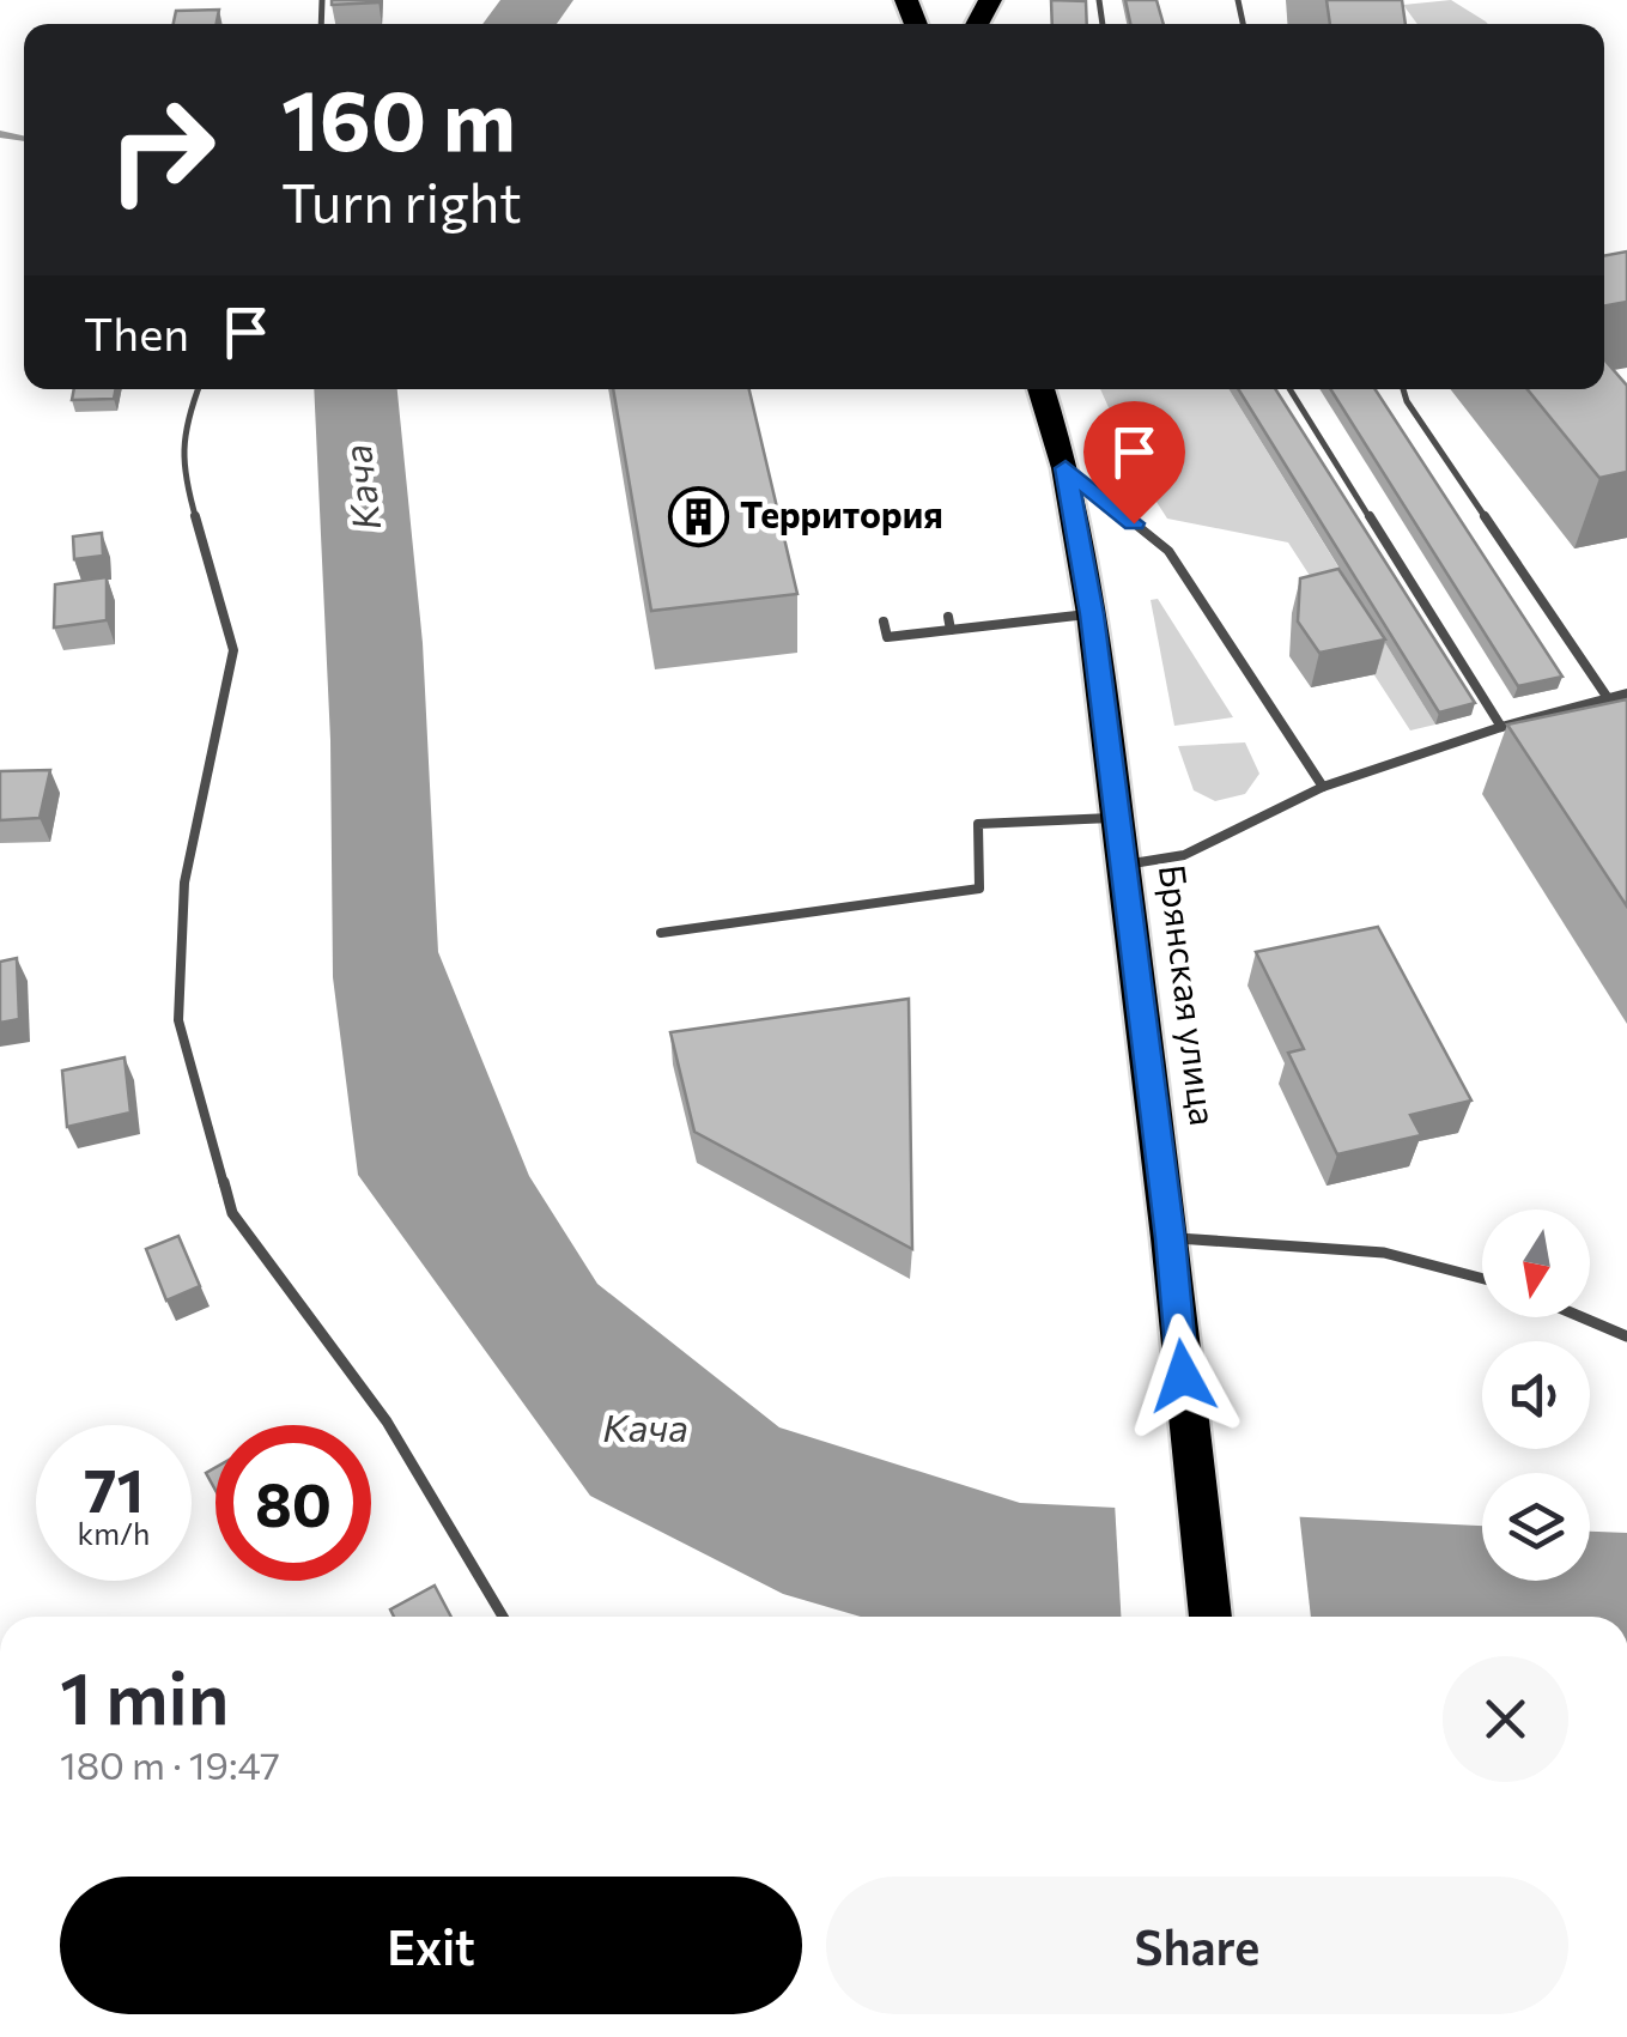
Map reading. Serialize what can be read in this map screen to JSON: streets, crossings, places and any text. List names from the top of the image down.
{
  "streets": {
    "highway": ["Брянская улица"]
  },
  "water": ["Кача"],
  "places": {
    "building": ["Территория"]
  },
  "north": "bottom",
  "page": {
    "turn": ["160 m", "Turn right"],
    "then": "Then",
    "speed": "71 km/h",
    "limit": "80",
    "heading": ["1 min", "180 m · 19:47"],
    "buttons": ["Exit", "Share"]
  }
}
